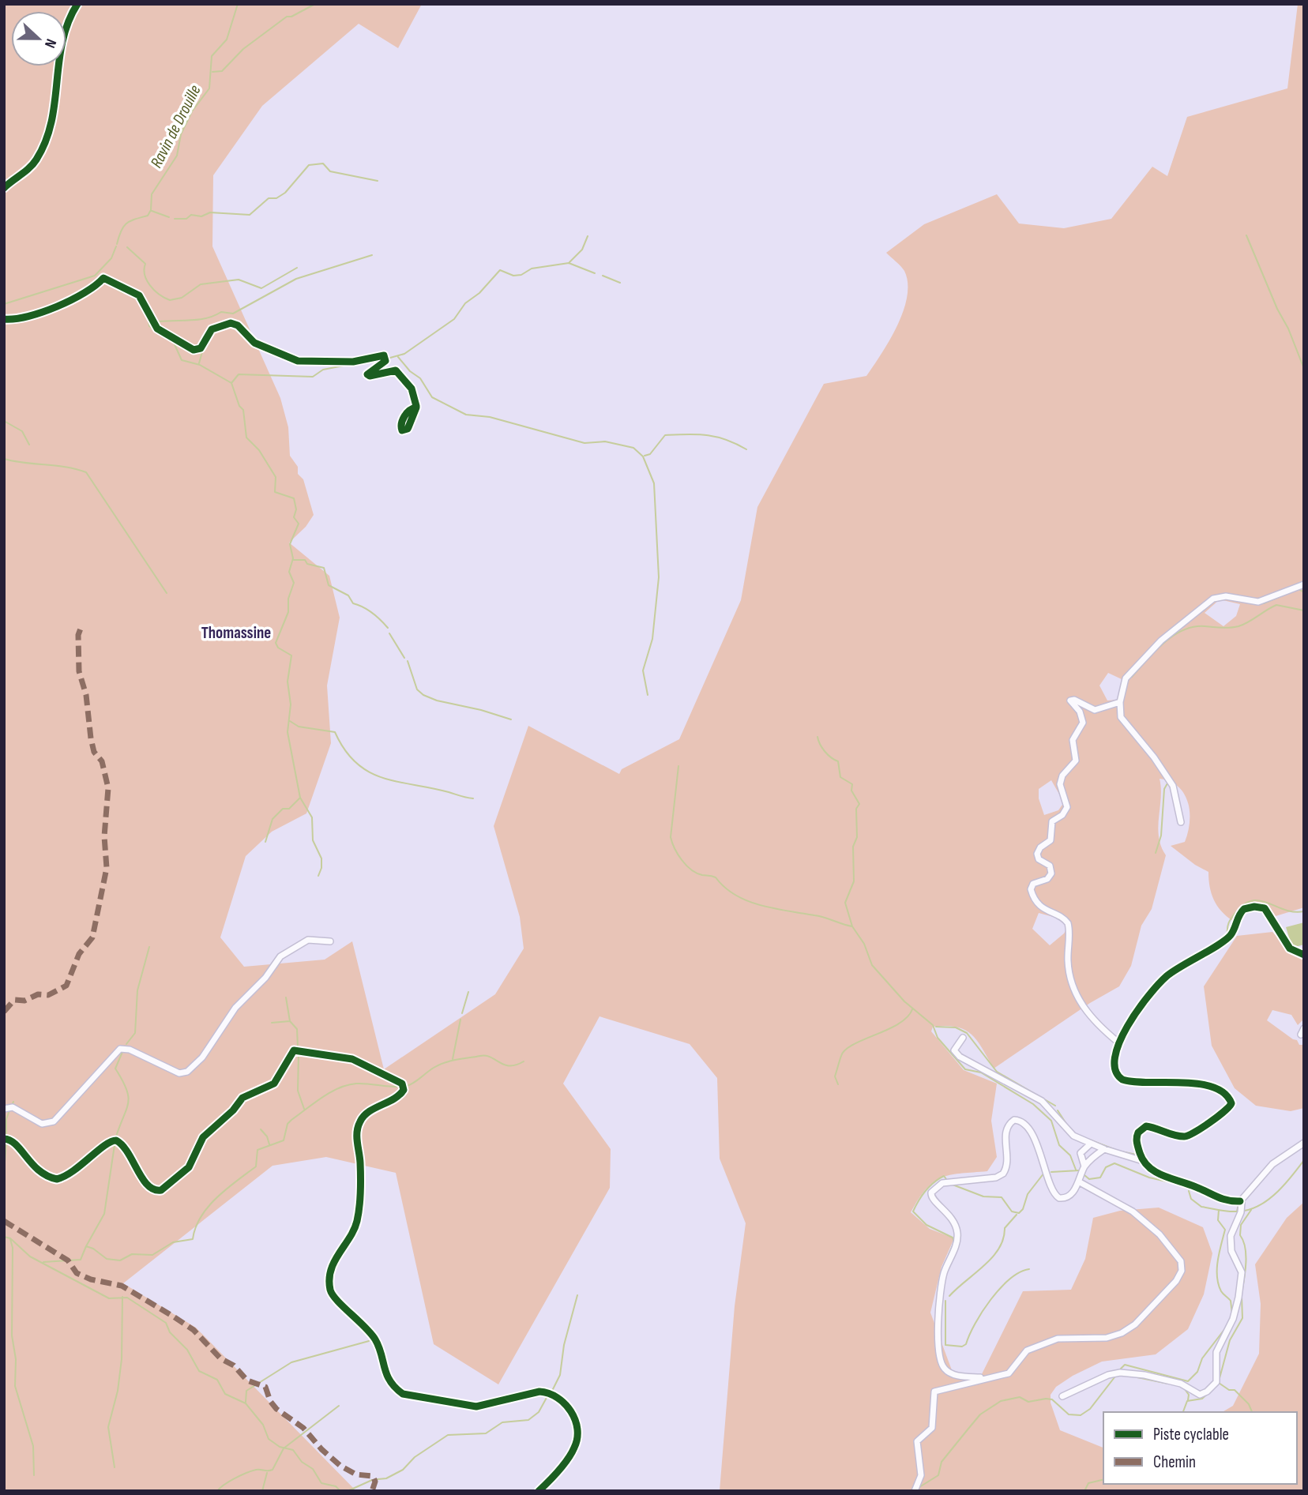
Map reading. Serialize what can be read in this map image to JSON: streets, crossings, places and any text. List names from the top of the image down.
{
  "districts": ["Thomassine"],
  "water": ["Ravin de Drouille"],
  "legend": ["Piste cyclable", "Chemin"],
  "north": "right"
}
